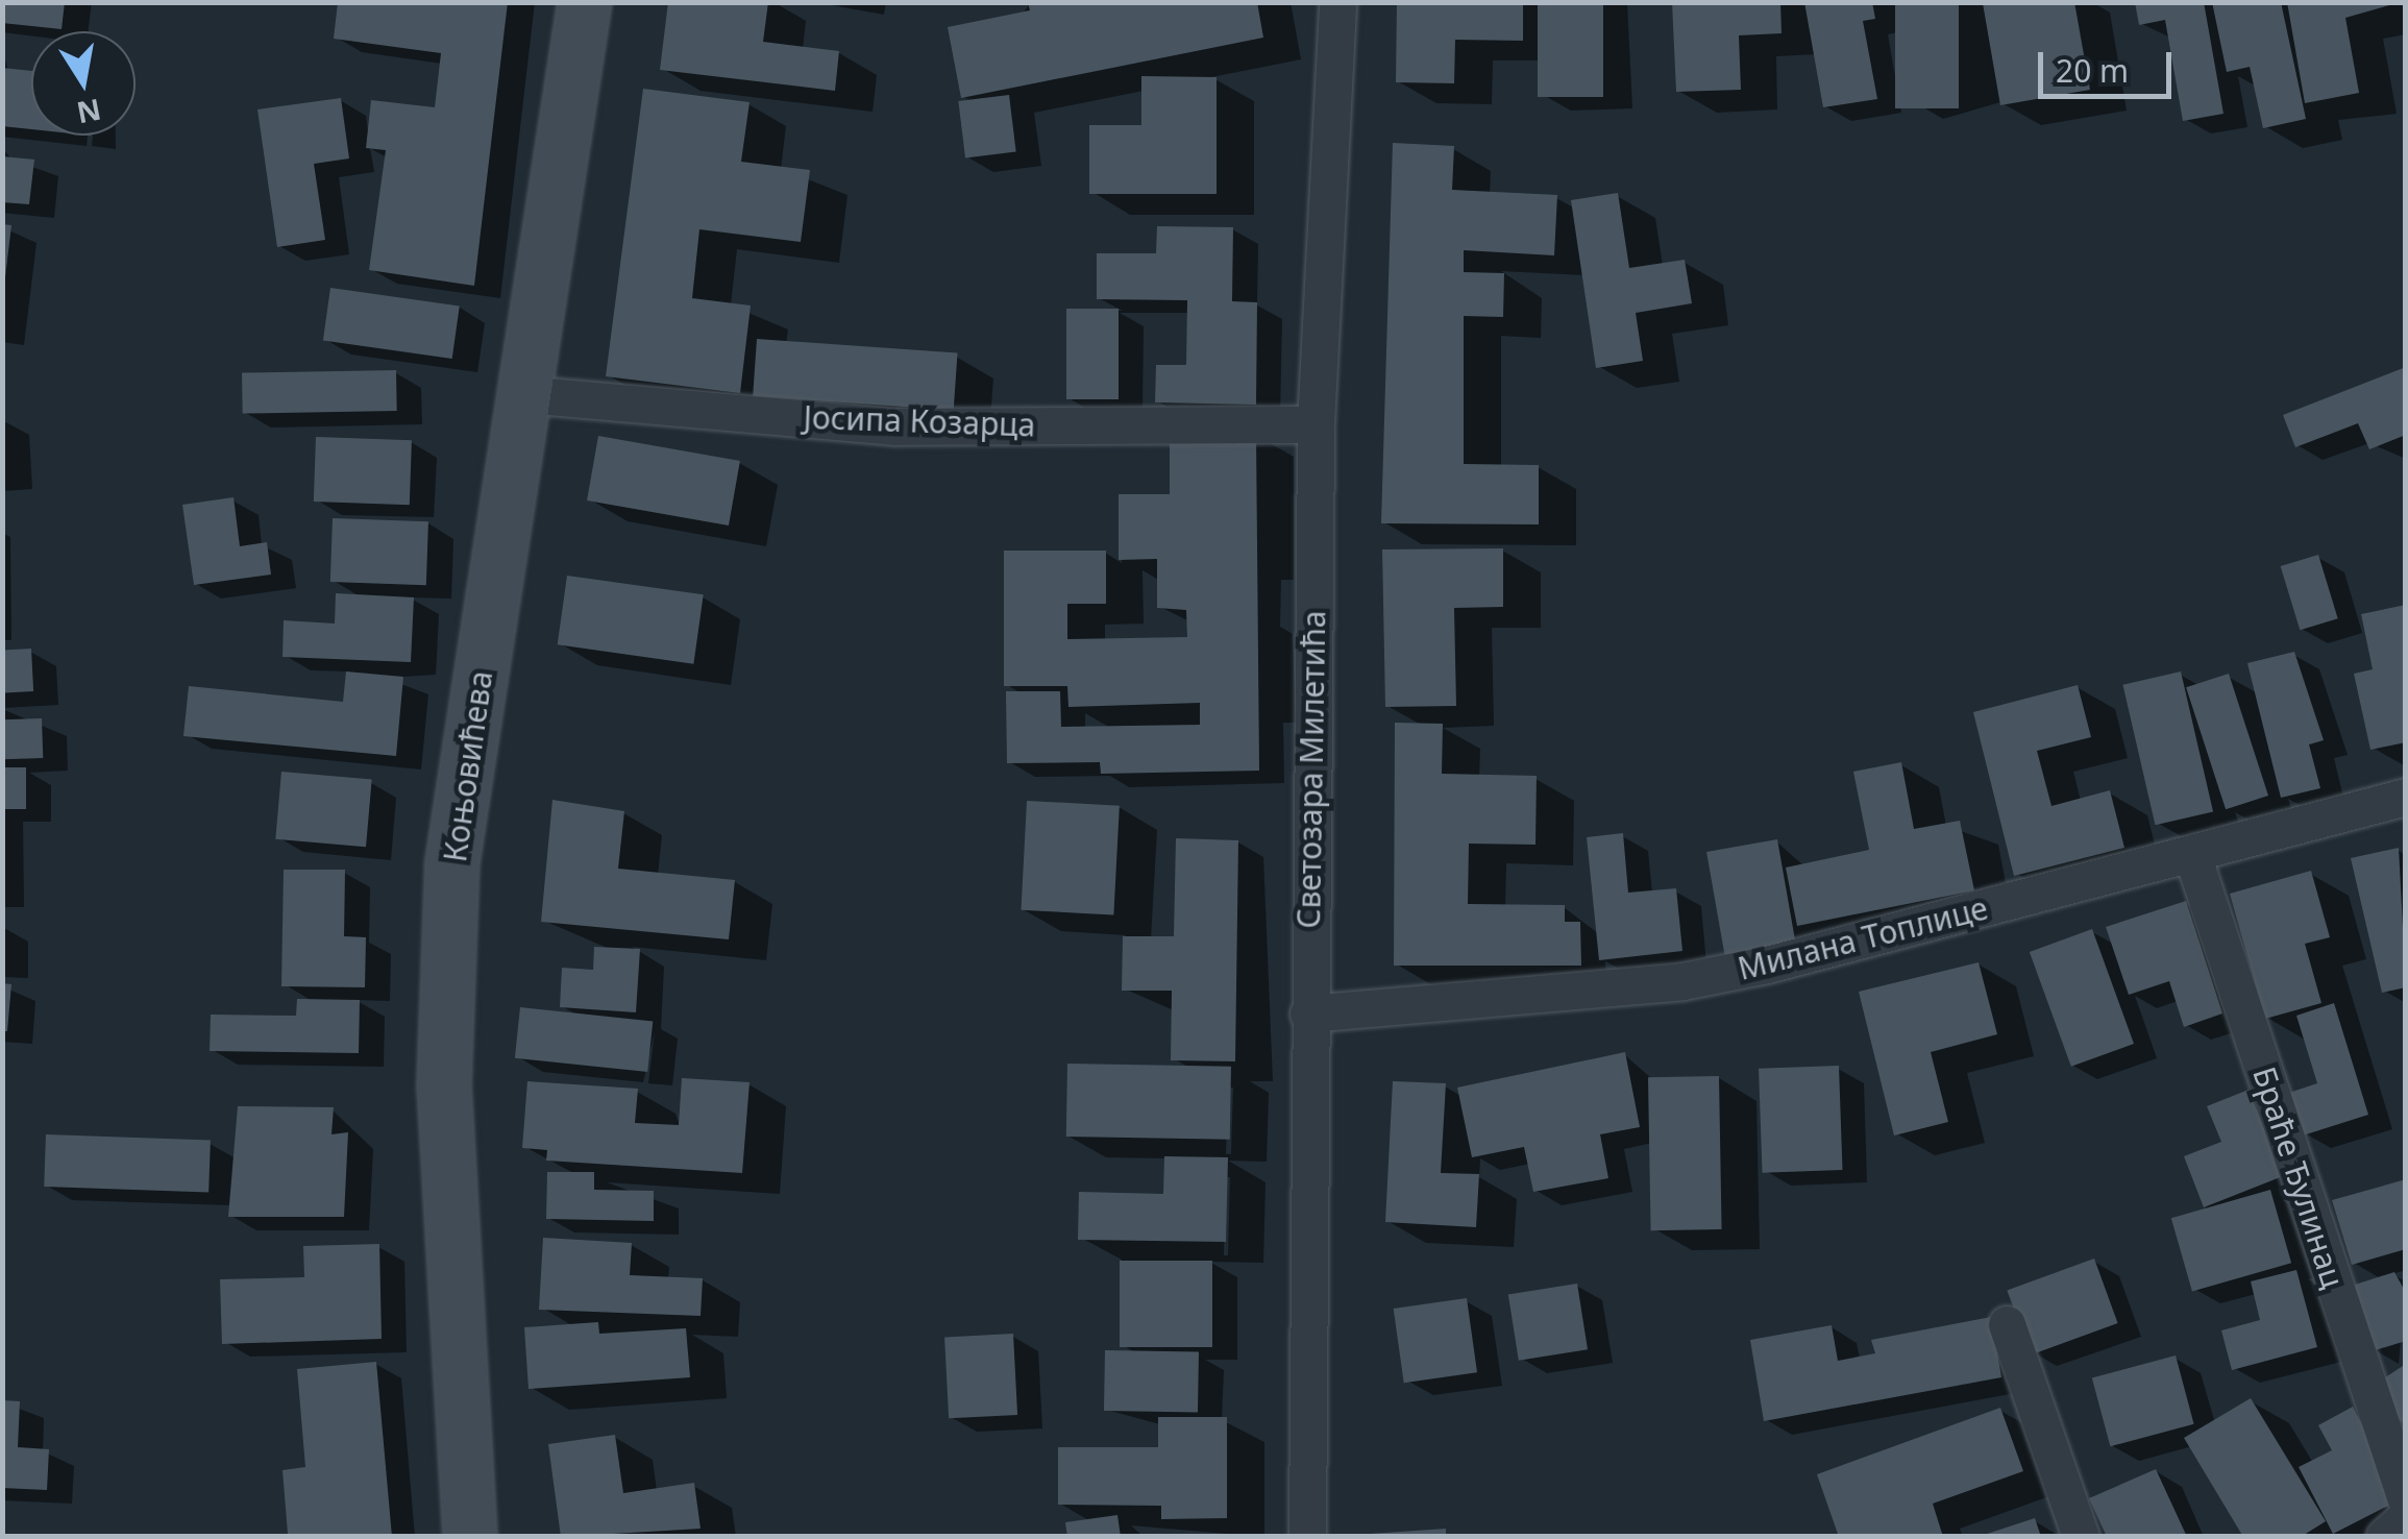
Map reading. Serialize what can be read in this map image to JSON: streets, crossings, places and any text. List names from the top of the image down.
{
  "streets": {
    "main road": ["Коњовићева"],
    "street": [
      "Јосипа Козарца",
      "Светозара Милетића",
      "Милана Топлице",
      "Браће Ђулинац"
    ]
  },
  "crossings": [
    ["Јосипа Козарца", "Коњовићева"],
    ["Јосипа Козарца", "Светозара Милетића"],
    ["Светозара Милетића", "Милана Топлице"],
    ["Милана Топлице", "Браће Ђулинац"]
  ],
  "scale_bar": "20 m",
  "north": "bottom"
}
